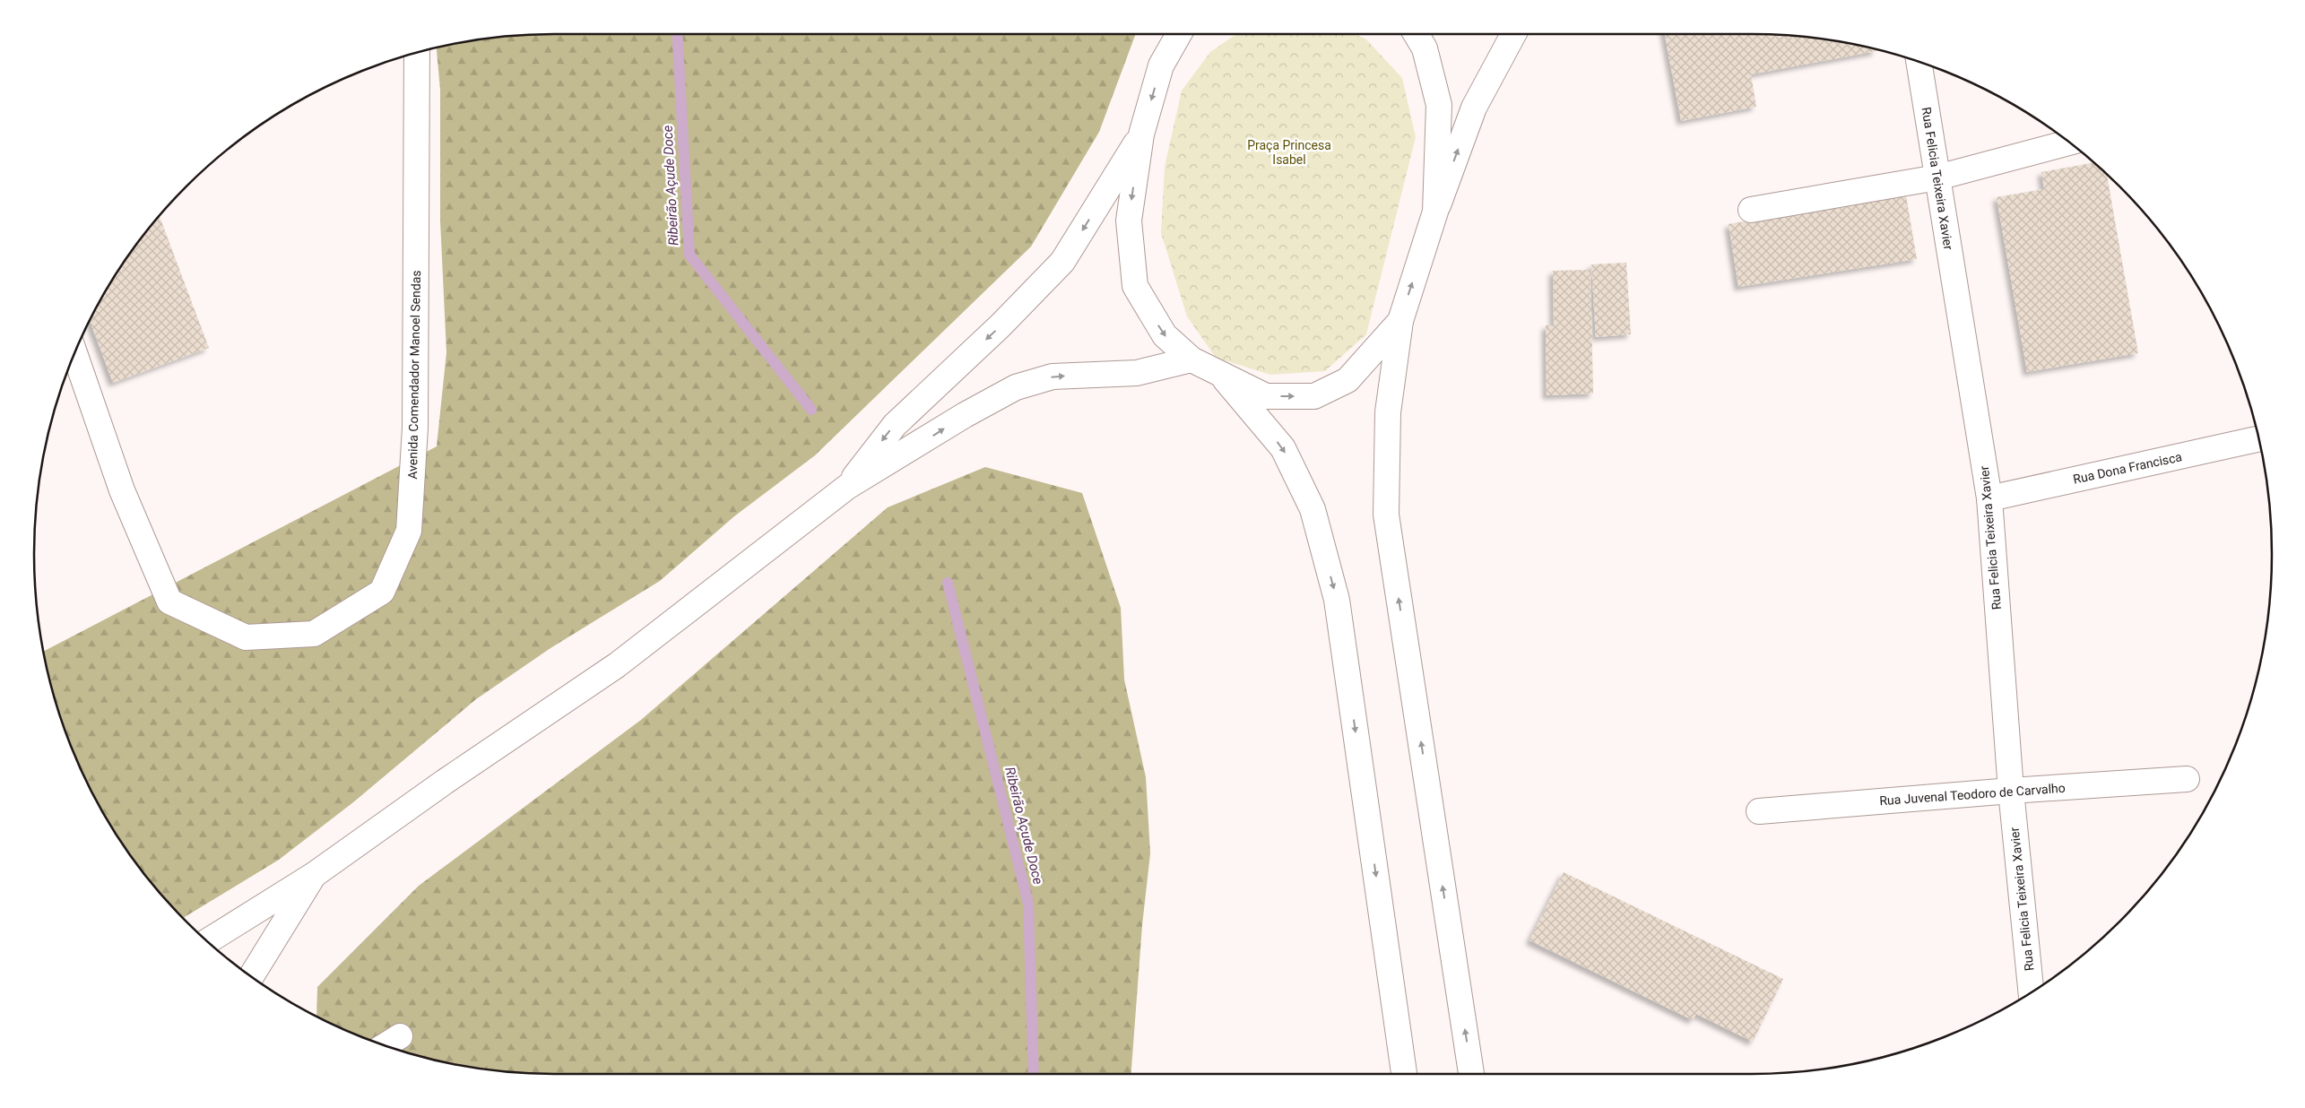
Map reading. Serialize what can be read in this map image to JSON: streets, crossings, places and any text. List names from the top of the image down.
{
  "streets": {
    "main road": [
      "Rua Felicia Teixeira Xavier",
      "Avenida Comendador Manoel Sendas",
      "Rua Dona Francisca",
      "Rua Juvenal Teodoro de Carvalho"
    ]
  },
  "crossings": [
    ["Rua Felicia Teixeira Xavier", "Rua Dona Francisca"],
    ["Rua Felicia Teixeira Xavier", "Rua Juvenal Teodoro de Carvalho"]
  ],
  "water": ["Ribeirão Açude Doce"],
  "parks": ["Praça Princesa Isabel"]
}
